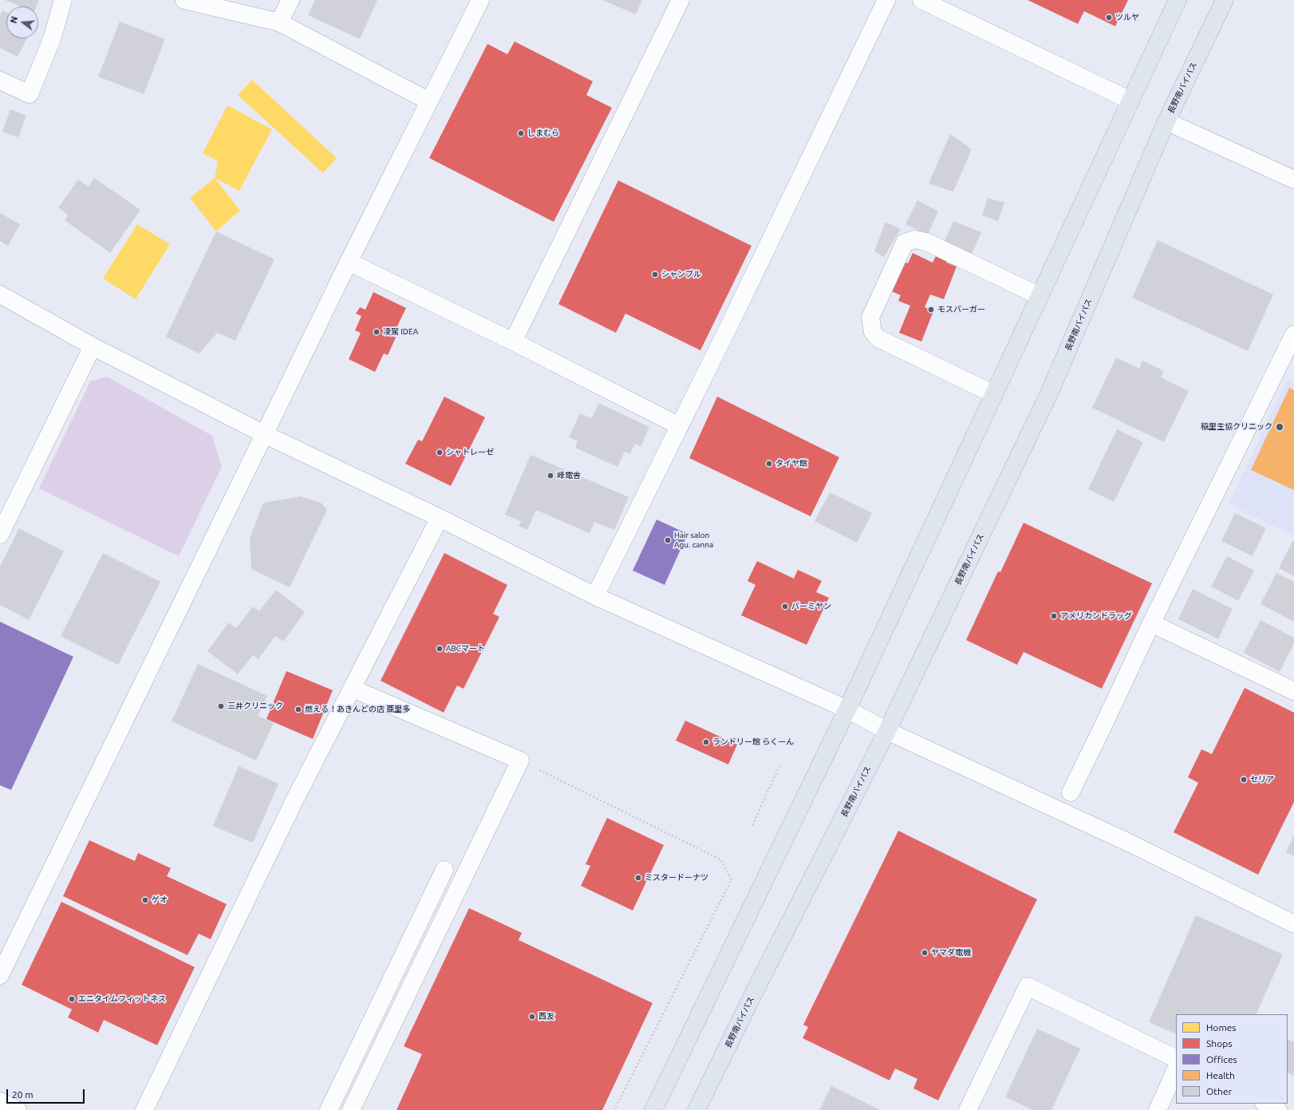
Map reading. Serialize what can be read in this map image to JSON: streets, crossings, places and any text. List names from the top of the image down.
{
  "streets": {
    "highway": ["長野南バイパス"]
  },
  "places": [
    "ツルヤ",
    "しまむら",
    "シャンブル",
    "モスバーガー",
    "凌駕 IDEA",
    "稲里生協クリニック",
    "シャトレーゼ",
    "タイヤ館",
    "峰電舎",
    "Hair salon Agu. canna",
    "バーミヤン",
    "アメリカンドラッグ",
    "ABCマート",
    "三井クリニック",
    "燃える！あきんどの店 亜里多",
    "ランドリー館 らくーん",
    "セリア",
    "ミスタードーナツ",
    "ゲオ",
    "ヤマダ電機",
    "エニタイムフィットネス",
    "西友"
  ],
  "legend": [
    "Homes",
    "Shops",
    "Offices",
    "Health",
    "Other"
  ],
  "scale_bar": "20 m",
  "north": "left"
}
